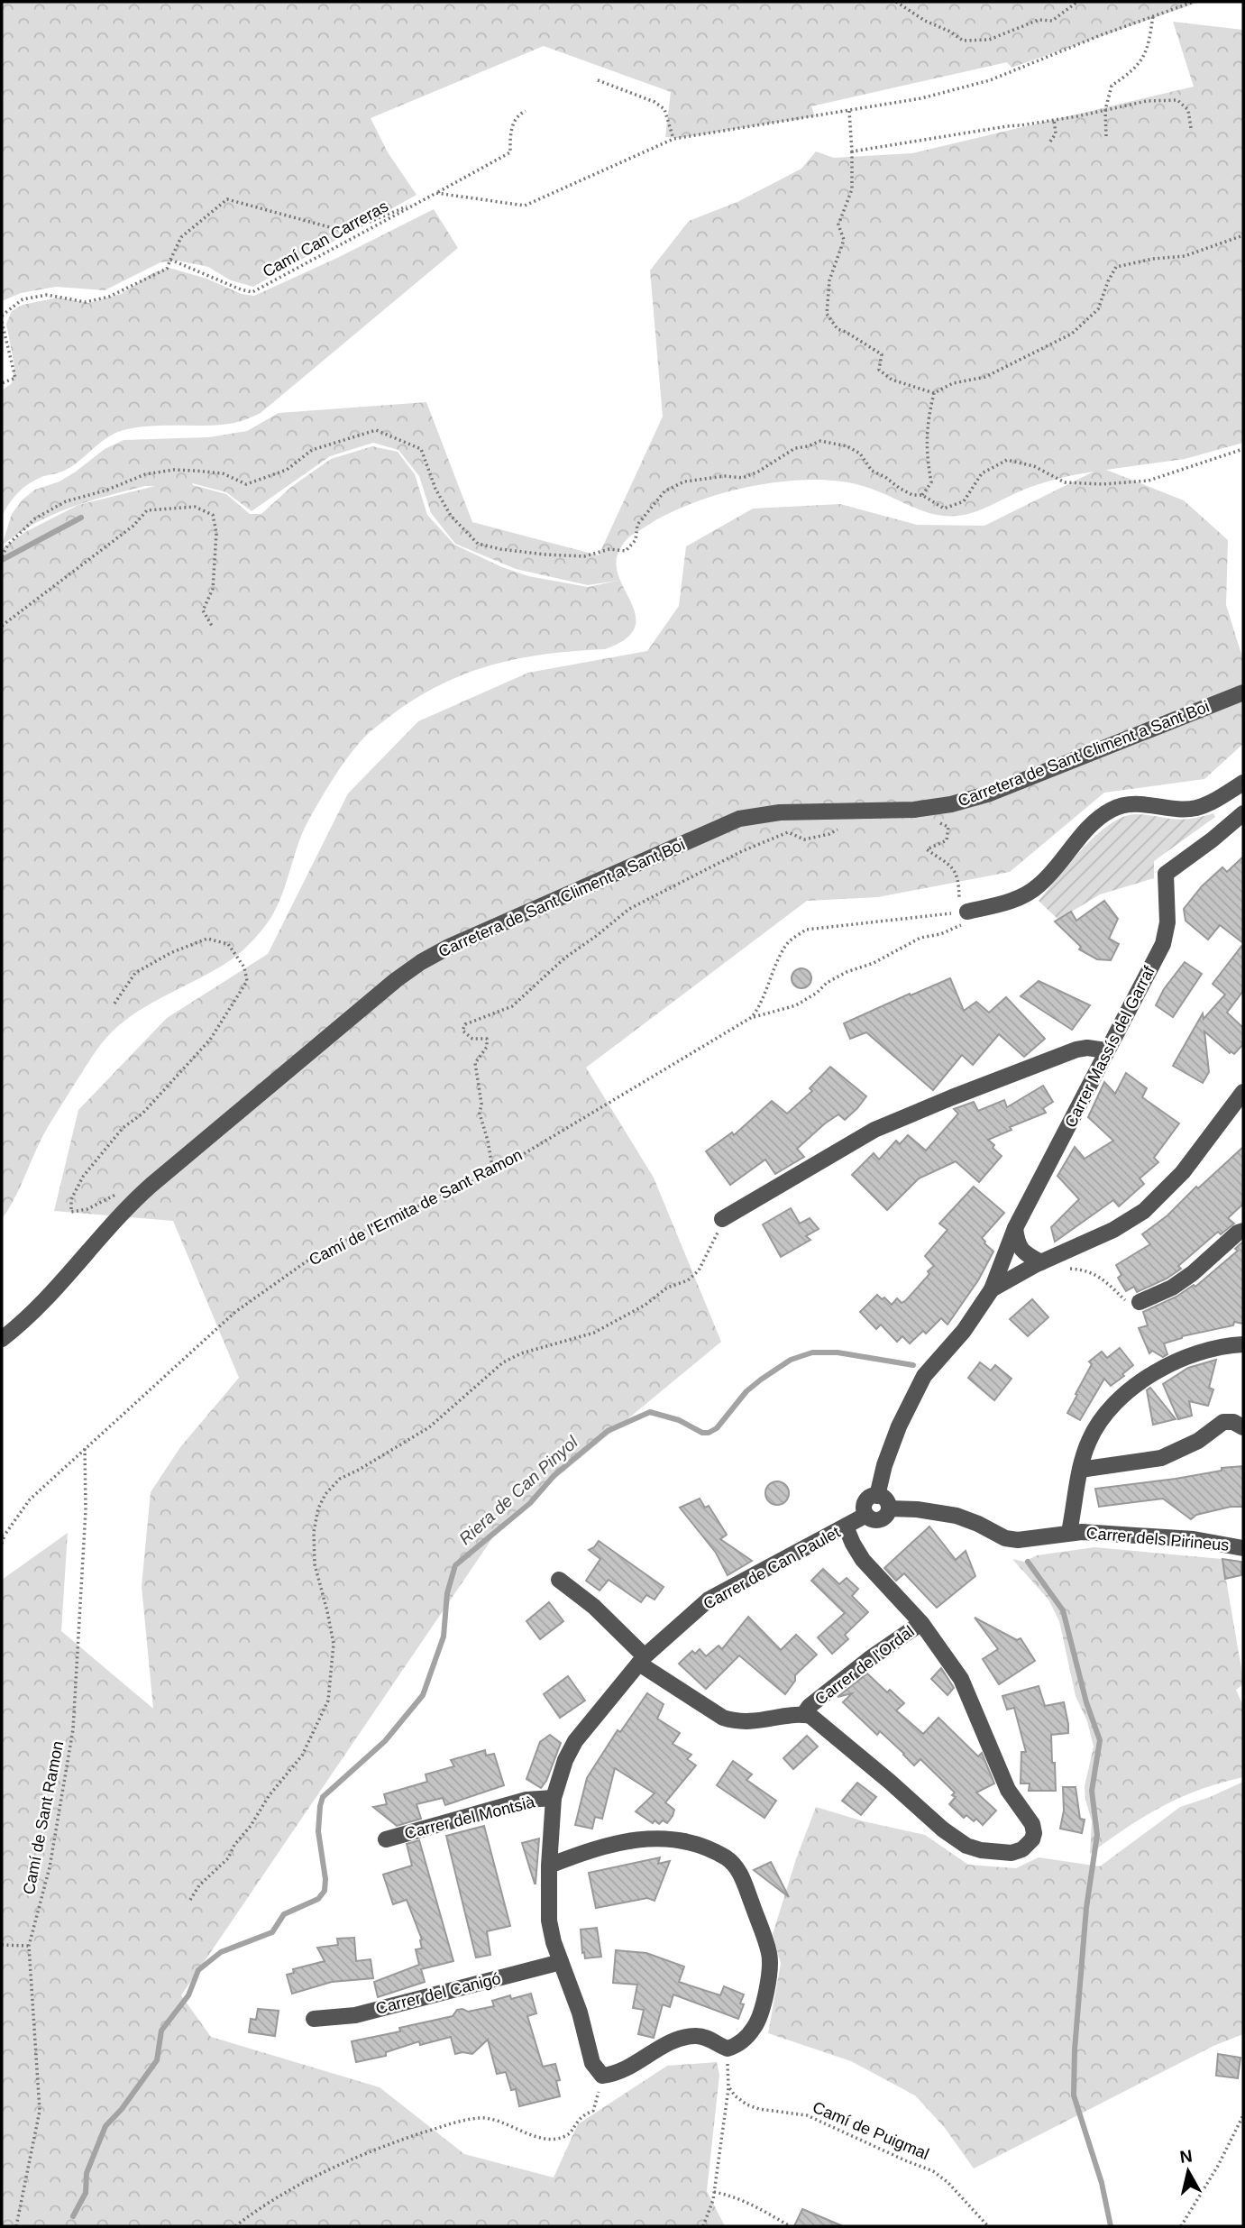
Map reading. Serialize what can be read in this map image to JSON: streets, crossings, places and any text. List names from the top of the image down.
{
  "streets": {
    "street": [
      "Carretera de Sant Climent a Sant Boi",
      "Carrer Massís del Garraf",
      "Carrer dels Pirineus",
      "Carrer de Can Paulet",
      "Carrer de l'Ordal",
      "Carrer del Montsià",
      "Carrer del Canigó"
    ],
    "path": [
      "Camí Can Carreras",
      "Camí de l'Ermita de Sant Ramon",
      "Camí de Sant Ramon",
      "Camí de Puigmal"
    ]
  },
  "crossings": [
    ["Camí de l'Ermita de Sant Ramon", "Camí de Sant Ramon"],
    ["Carrer dels Pirineus", "Carrer de Can Paulet"],
    ["Carrer de Can Paulet", "Carrer de l'Ordal"],
    ["Carrer de Can Paulet", "Carrer del Montsià"],
    ["Carrer de Can Paulet", "Carrer del Canigó"]
  ],
  "water": ["Riera de Can Pinyol"],
  "north": "top"
}
